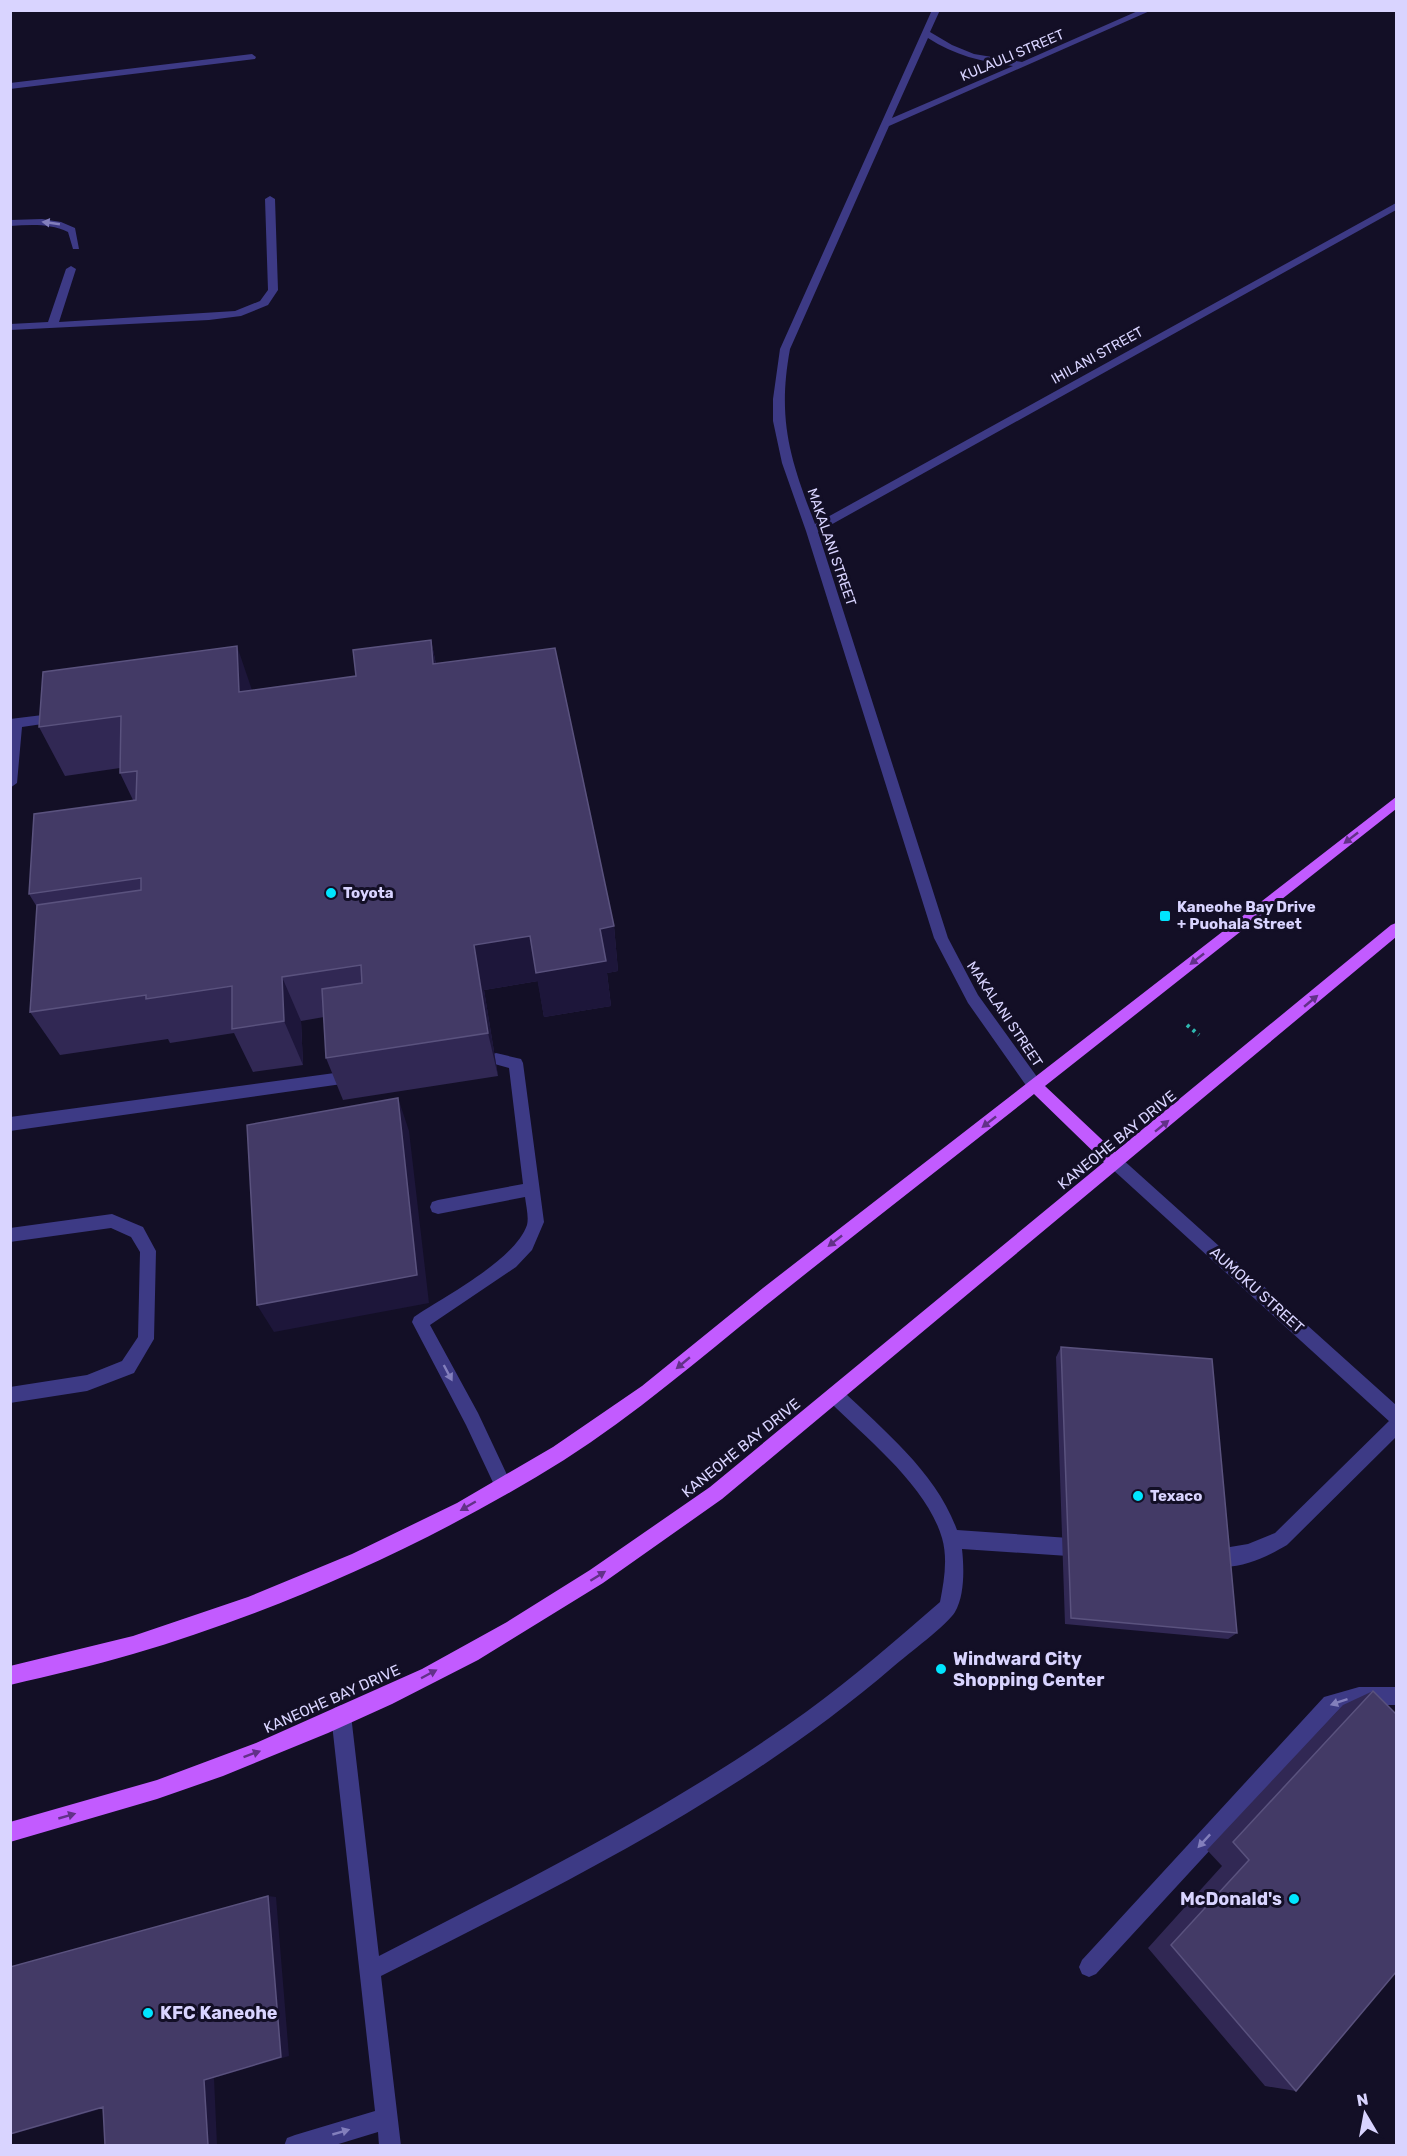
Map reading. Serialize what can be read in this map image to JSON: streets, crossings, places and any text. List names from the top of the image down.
{
  "streets": {
    "main road": ["KANEOHE BAY DRIVE"],
    "street": [
      "KULAULI STREET",
      "IHILANI STREET",
      "MAKALANI STREET",
      "AUMOKU STREET"
    ]
  },
  "crossings": [
    ["KULAULI STREET", "MAKALANI STREET"],
    ["IHILANI STREET", "MAKALANI STREET"],
    ["KANEOHE BAY DRIVE", "AUMOKU STREET"]
  ],
  "places": {
    "other": [
      "Toyota",
      "Texaco",
      "Windward City Shopping Center",
      "McDonald's",
      "KFC Kaneohe"
    ],
    "transit": ["Kaneohe Bay Drive + Puohala Street"]
  },
  "north": "top"
}
